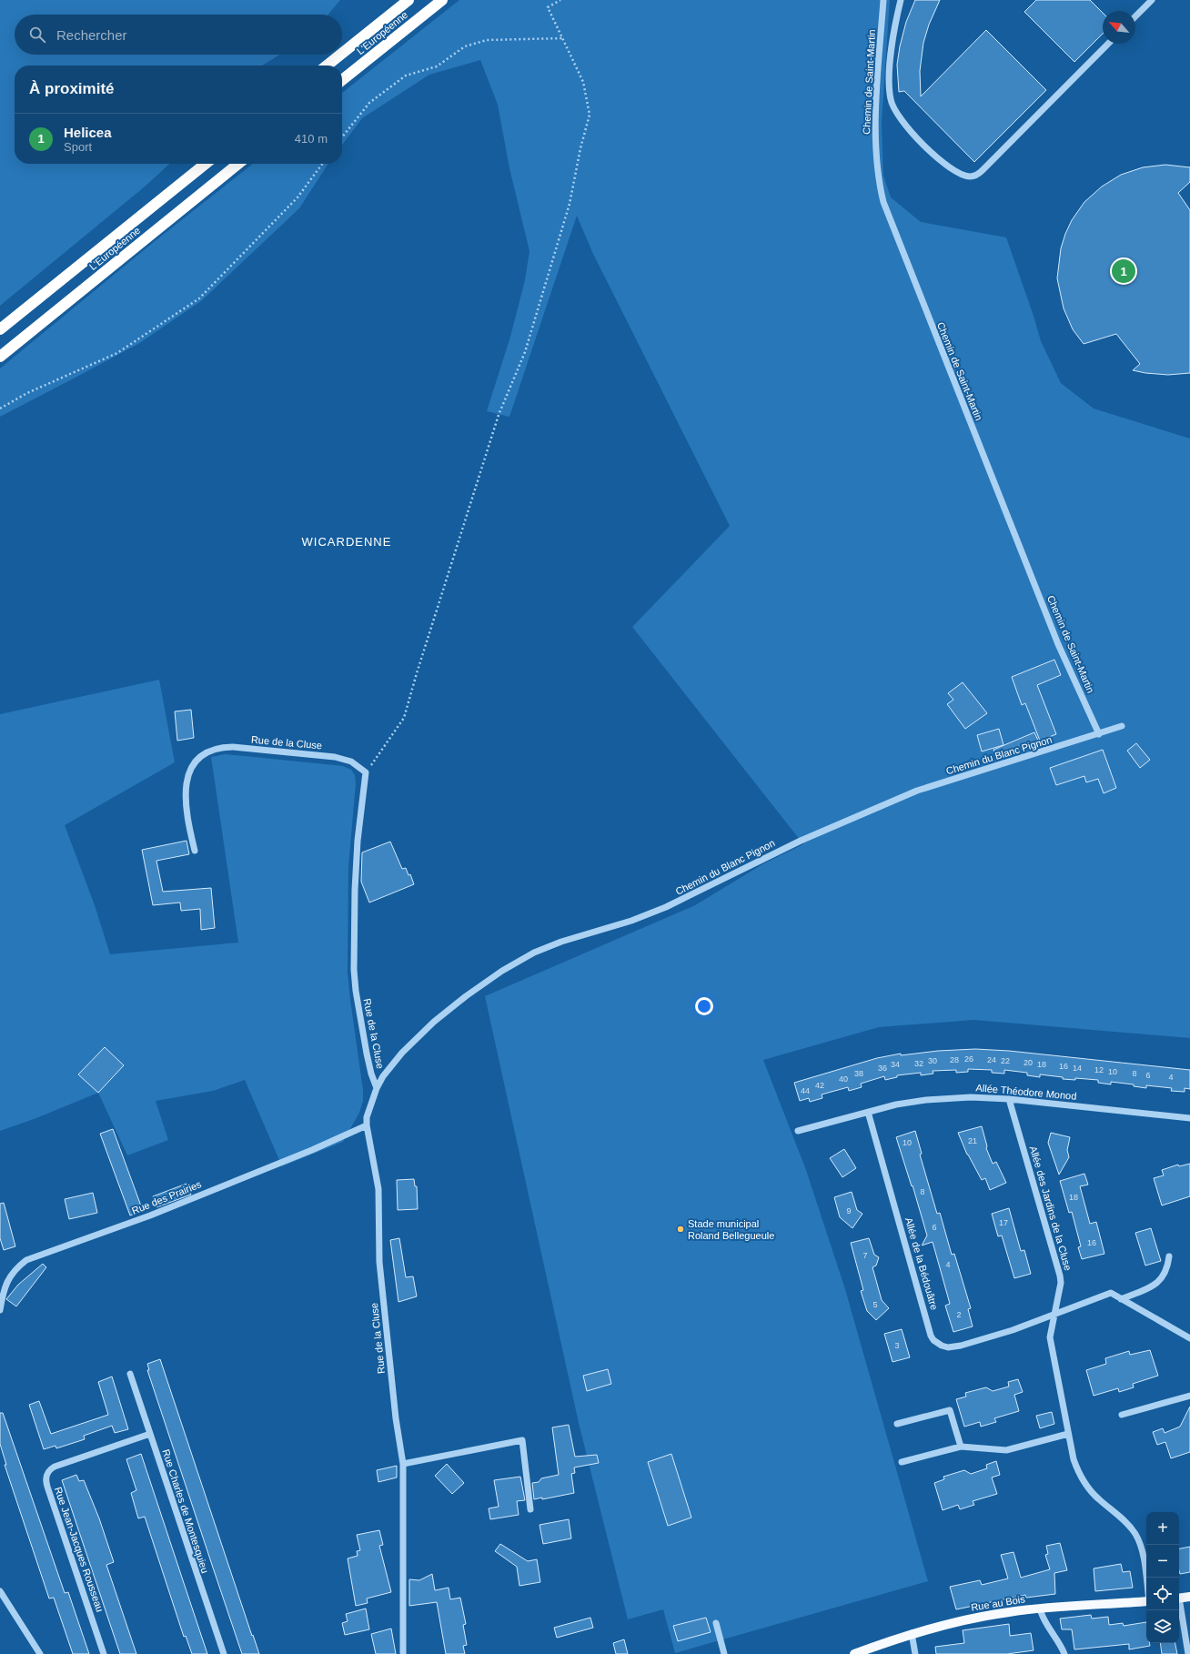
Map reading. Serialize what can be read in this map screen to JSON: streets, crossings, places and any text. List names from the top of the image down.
{
  "streets": {
    "highway": ["L'Européenne"],
    "main road": ["Rue au Bois"],
    "street": [
      "Chemin de Saint-Martin",
      "Rue de la Cluse",
      "Chemin du Blanc Pignon",
      "Allée Théodore Monod",
      "Rue des Prairies",
      "Allée des Jardins de la Cluse",
      "Allée de la Bédouâtre",
      "Rue Charles de Montesquieu",
      "Rue Jean-Jacques Rousseau"
    ]
  },
  "crossings": [
    ["Chemin de Saint-Martin", "Chemin du Blanc Pignon"],
    ["Rue de la Cluse", "Chemin du Blanc Pignon"],
    ["Rue de la Cluse", "Rue des Prairies"],
    ["Allée Théodore Monod", "Allée des Jardins de la Cluse"],
    ["Allée Théodore Monod", "Allée de la Bédouâtre"],
    ["Allée des Jardins de la Cluse", "Allée de la Bédouâtre"],
    ["Rue Charles de Montesquieu", "Rue Jean-Jacques Rousseau"]
  ],
  "districts": ["WICARDENNE"],
  "places": ["Stade municipal Roland Bellegueule"],
  "house_numbers": [
    "26",
    "28",
    "24",
    "30",
    "22",
    "20",
    "32",
    "34",
    "18",
    "16",
    "36",
    "14",
    "12",
    "10",
    "38",
    "8",
    "6",
    "4",
    "40",
    "42",
    "44",
    "21",
    "10",
    "8",
    "18",
    "9",
    "17",
    "6",
    "16",
    "7",
    "4",
    "5",
    "2",
    "3"
  ],
  "north": "top left",
  "page": {
    "search": "Rechercher",
    "heading": "À proximité",
    "list": [
      {
        "mark": "1",
        "name": "Helicea",
        "note": "Sport",
        "value": "410 m"
      }
    ],
    "pins": "1",
    "map_buttons": ["+", "−"]
  }
}
